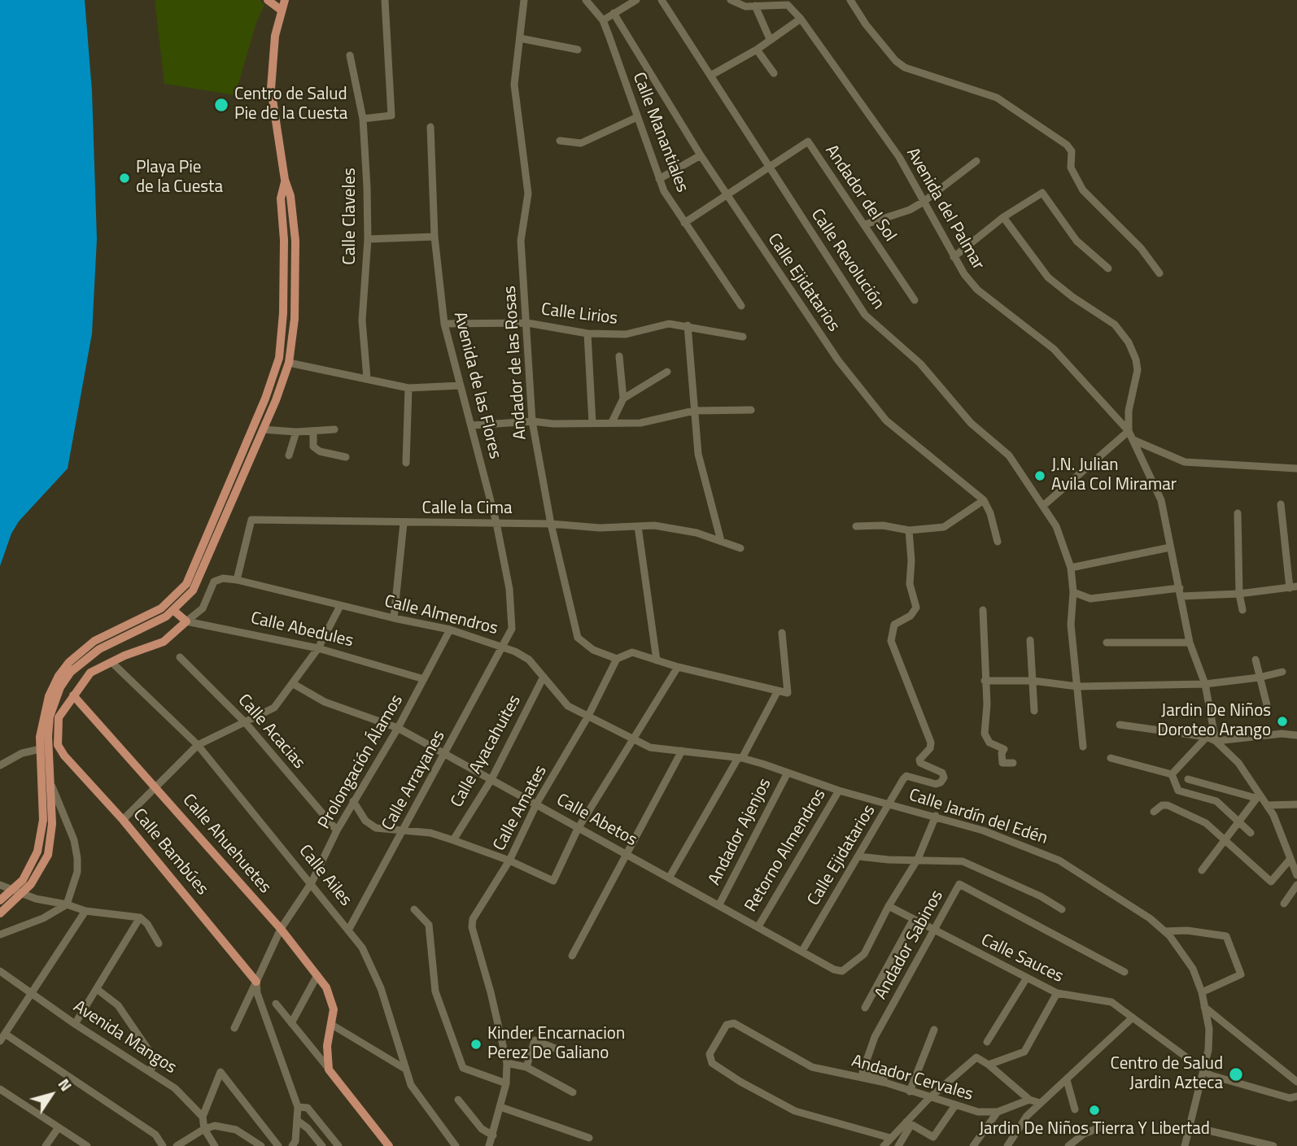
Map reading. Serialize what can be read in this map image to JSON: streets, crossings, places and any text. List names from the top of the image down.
{
  "streets": {
    "main road": ["Calle Abedules", "Calle Ahuehuetes", "Calle Bambúes"],
    "street": [
      "Calle Manantiales",
      "Andador del Sol",
      "Avenida del Palmar",
      "Calle Claveles",
      "Calle Revolución",
      "Calle Ejidatarios",
      "Calle Lirios",
      "Andador de las Rosas",
      "Avenida de las Flores",
      "Calle la Cima",
      "Calle Almendros",
      "Calle Acacias",
      "Calle Ayacahuites",
      "Prolongación Álamos",
      "Calle Arrayanes",
      "Calle Amates",
      "Calle Jardín del Edén",
      "Calle Abetos",
      "Andador Ajenjos",
      "Retorno Almendros",
      "Calle Ailes",
      "Andador Sabinos",
      "Calle Sauces",
      "Avenida Mangos",
      "Andador Cervales"
    ]
  },
  "crossings": [
    ["Andador del Sol", "Calle Revolución"],
    ["Calle Ejidatarios", "Calle Jardín del Edén"],
    ["Calle Ejidatarios", "Calle Abetos"],
    ["Calle Lirios", "Andador de las Rosas"],
    ["Calle Lirios", "Avenida de las Flores"],
    ["Andador de las Rosas", "Calle la Cima"],
    ["Andador de las Rosas", "Calle Amates"],
    ["Avenida de las Flores", "Calle la Cima"],
    ["Avenida de las Flores", "Calle Almendros"],
    ["Avenida de las Flores", "Calle Arrayanes"],
    ["Calle la Cima", "Calle Almendros"],
    ["Calle Almendros", "Calle Abedules"],
    ["Calle Almendros", "Calle Ayacahuites"],
    ["Calle Almendros", "Prolongación Álamos"],
    ["Calle Almendros", "Calle Arrayanes"],
    ["Calle Almendros", "Calle Amates"],
    ["Calle Almendros", "Calle Jardín del Edén"],
    ["Calle Abedules", "Prolongación Álamos"],
    ["Calle Acacias", "Prolongación Álamos"],
    ["Calle Ayacahuites", "Calle Abetos"],
    ["Prolongación Álamos", "Calle Abetos"],
    ["Prolongación Álamos", "Calle Ahuehuetes"],
    ["Prolongación Álamos", "Calle Bambúes"],
    ["Prolongación Álamos", "Calle Ailes"],
    ["Calle Arrayanes", "Calle Abetos"],
    ["Calle Arrayanes", "Calle Ailes"],
    ["Calle Amates", "Calle Abetos"],
    ["Calle Jardín del Edén", "Andador Ajenjos"],
    ["Calle Jardín del Edén", "Retorno Almendros"],
    ["Calle Jardín del Edén", "Calle Sauces"],
    ["Calle Abetos", "Andador Ajenjos"],
    ["Calle Abetos", "Retorno Almendros"],
    ["Calle Abetos", "Calle Sauces"],
    ["Calle Ahuehuetes", "Calle Bambúes"],
    ["Andador Sabinos", "Calle Sauces"],
    ["Andador Sabinos", "Andador Cervales"]
  ],
  "places": [
    "Centro de Salud Pie de la Cuesta",
    "Playa Pie de la Cuesta",
    "J.N. Julian Avila Col Miramar",
    "Jardin De Niños Doroteo Arango",
    "Kinder Encarnacion Perez De Galiano",
    "Centro de Salud Jardin Azteca",
    "Jardin De Niños Tierra Y Libertad"
  ],
  "north": "top right"
}
